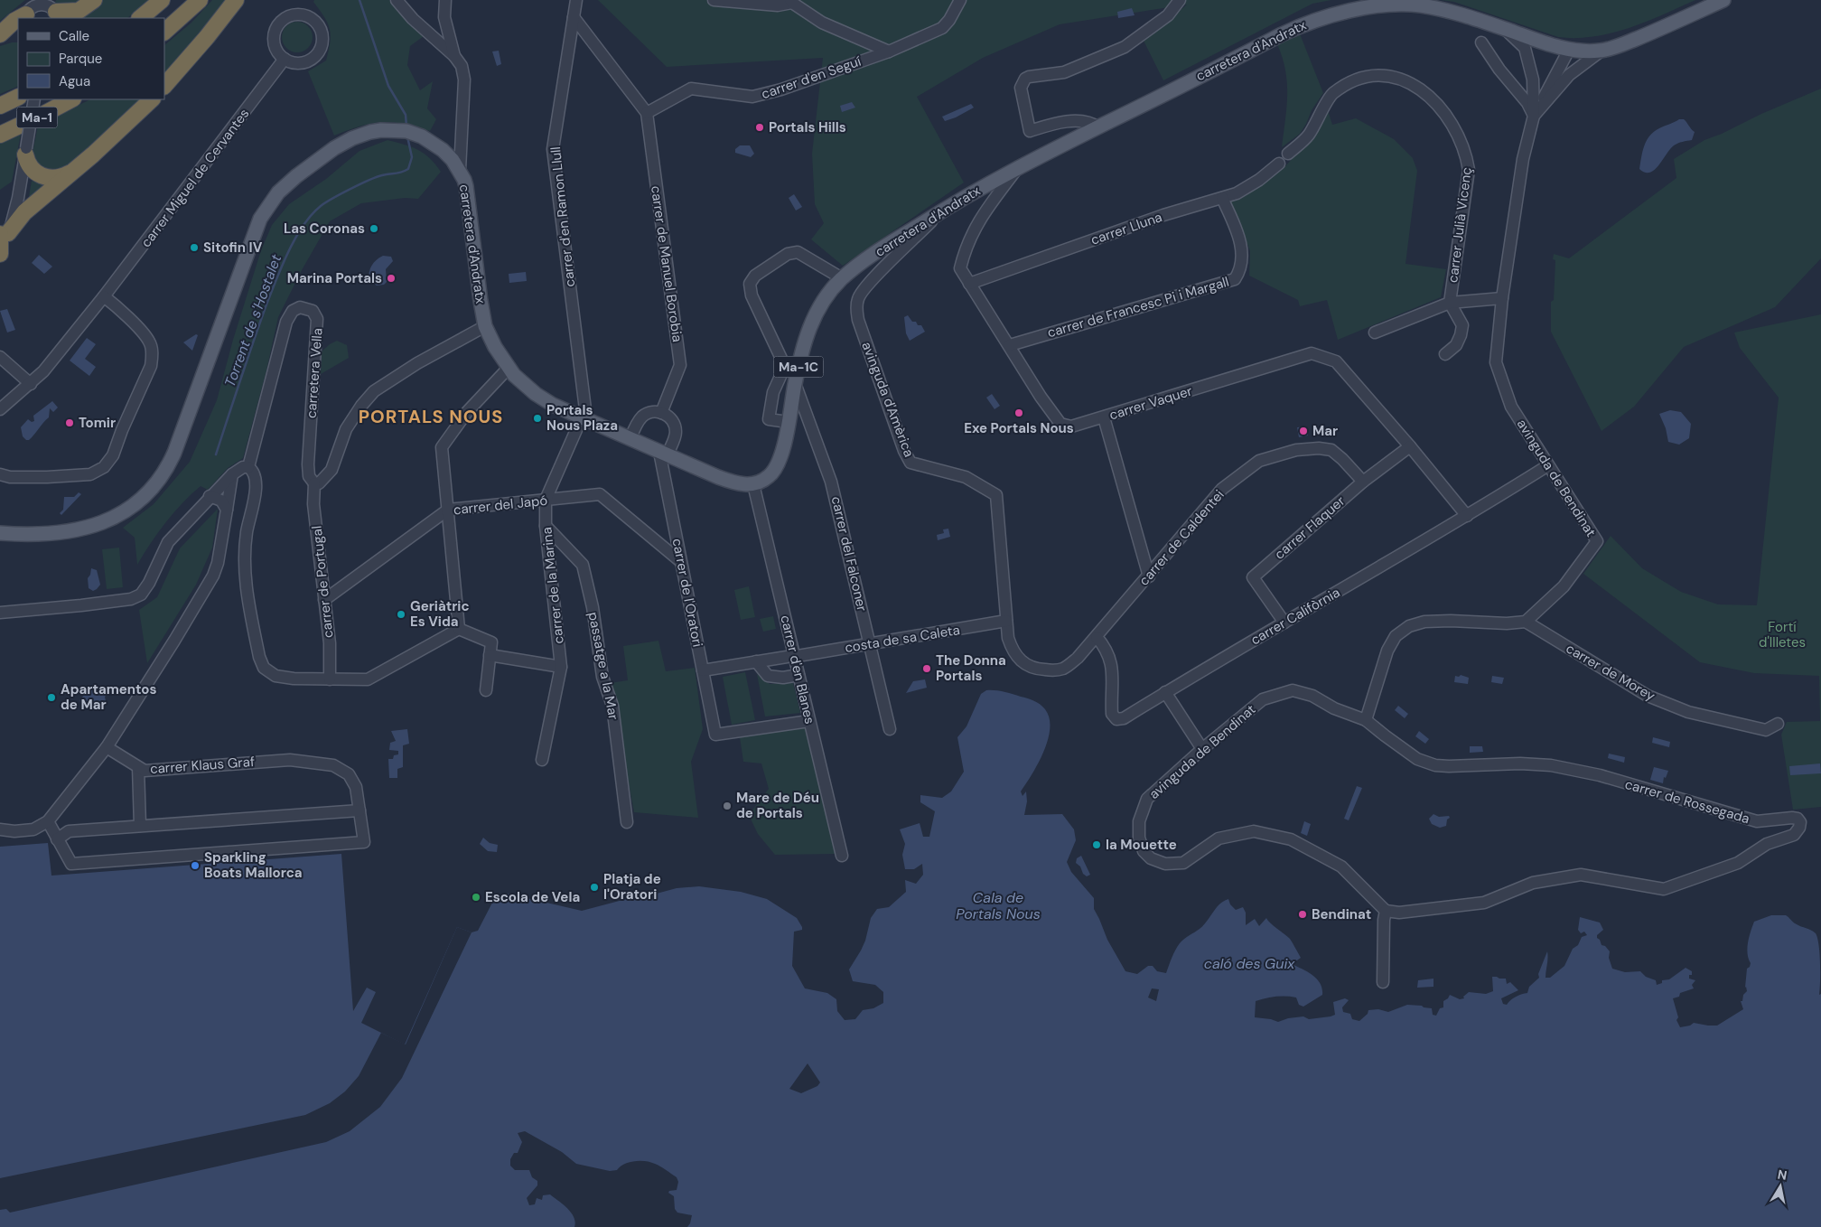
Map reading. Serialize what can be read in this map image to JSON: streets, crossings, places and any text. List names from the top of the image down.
{
  "streets": {
    "highway": ["Ma-1"],
    "main road": ["carretera d'Andratx", "Ma-1C"],
    "street": [
      "carrer d'en Seguí",
      "carrer Miguel de Cervantes",
      "carrer d'en Ramon Llull",
      "carrer Julià Vicenç",
      "carrer Lluna",
      "carrer de Manuel Borobia",
      "carrer de Francesc Pi i Margall",
      "carretera Vella",
      "avinguda d'Amèrica",
      "carrer Vaquer",
      "avinguda de Bendinat",
      "carrer del Japó",
      "carrer Flaquer",
      "carrer de Caldentei",
      "carrer del Falconer",
      "carrer de Portugal",
      "carrer de la Marina",
      "carrer de l'Oratori",
      "carrer Califòrnia",
      "costa de sa Caleta",
      "passatge a la Mar",
      "carrer d'en Blanes",
      "carrer de Morey",
      "carrer Klaus Graf",
      "carrer de Rossegada"
    ]
  },
  "crossings": [
    ["carretera d'Andratx", "carrer d'en Ramon Llull"],
    ["carretera d'Andratx", "carrer de Manuel Borobia"],
    ["carretera d'Andratx", "avinguda d'Amèrica"],
    ["carretera d'Andratx", "carrer Vaquer"],
    ["carretera d'Andratx", "avinguda de Bendinat"],
    ["carretera d'Andratx", "carrer del Falconer"],
    ["carretera d'Andratx", "carrer de la Marina"],
    ["carretera d'Andratx", "carrer de l'Oratori"],
    ["carretera d'Andratx", "carrer d'en Blanes"],
    ["carrer d'en Seguí", "carrer de Manuel Borobia"],
    ["carrer d'en Ramon Llull", "carrer de la Marina"],
    ["carrer Lluna", "carrer de Francesc Pi i Margall"],
    ["carrer Lluna", "carrer Vaquer"],
    ["carrer de Manuel Borobia", "carrer de l'Oratori"],
    ["carrer de Francesc Pi i Margall", "carrer Vaquer"],
    ["carretera Vella", "carrer de Portugal"],
    ["avinguda d'Amèrica", "carrer de Caldentei"],
    ["avinguda d'Amèrica", "costa de sa Caleta"],
    ["carrer Vaquer", "carrer Flaquer"],
    ["carrer Vaquer", "carrer Califòrnia"],
    ["avinguda de Bendinat", "carrer Califòrnia"],
    ["avinguda de Bendinat", "carrer de Morey"],
    ["avinguda de Bendinat", "carrer de Rossegada"],
    ["carrer del Japó", "carrer de Portugal"],
    ["carrer del Japó", "carrer de la Marina"],
    ["carrer del Japó", "carrer de l'Oratori"],
    ["carrer Flaquer", "carrer de Caldentei"],
    ["carrer Flaquer", "carrer Califòrnia"],
    ["carrer de Caldentei", "carrer Califòrnia"],
    ["carrer de Caldentei", "costa de sa Caleta"],
    ["carrer del Falconer", "costa de sa Caleta"],
    ["carrer de la Marina", "passatge a la Mar"],
    ["carrer de l'Oratori", "costa de sa Caleta"],
    ["carrer de l'Oratori", "carrer d'en Blanes"]
  ],
  "districts": ["PORTALS NOUS"],
  "water": ["Torrent de s'Hostalet", "Cala de Portals Nous", "caló des Guix"],
  "parks": ["Fortí d'Illetes"],
  "places": [
    "Portals Hills",
    "Las Coronas",
    "Sitofin IV",
    "Marina Portals",
    "Exe Portals Nous",
    "Portals Nous Plaza",
    "Tomir",
    "Mar",
    "Geriàtric Es Vida",
    "The Donna Portals",
    "Apartamentos de Mar",
    "Mare de Déu de Portals",
    "la Mouette",
    "Sparkling Boats Mallorca",
    "Platja de l'Oratori",
    "Escola de Vela",
    "Bendinat"
  ],
  "legend": ["Calle", "Parque", "Agua"],
  "north": "top"
}
